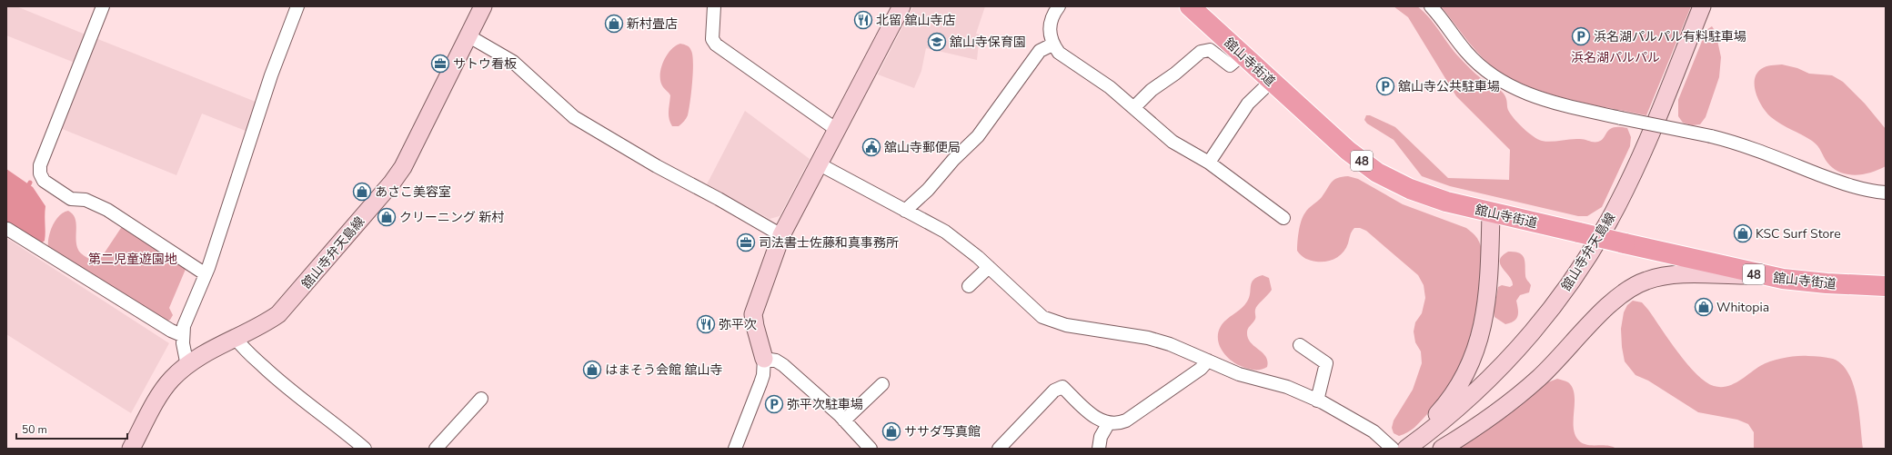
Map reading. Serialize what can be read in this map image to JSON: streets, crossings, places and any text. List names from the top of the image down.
{
  "streets": {
    "main road": ["舘山寺街道", "48", "舘山寺弁天島線"]
  },
  "parks": ["浜名湖パルパル", "第二児童遊園地"],
  "places": {
    "restaurant": ["北留 舘山寺店", "弥平次"],
    "shop": [
      "新村畳店",
      "あさこ美容室",
      "クリーニング 新村",
      "KSC Surf Store",
      "Whitopia",
      "はまそう会館 舘山寺",
      "ササダ写真館"
    ],
    "parking": ["浜名湖パルパル有料駐車場", "舘山寺公共駐車場", "弥平次駐車場"],
    "school or university": ["舘山寺保育園"],
    "office": ["サトウ看板", "司法書士佐藤和真事務所"],
    "public building": ["舘山寺郵便局"]
  },
  "scale_bar": "50 m"
}
